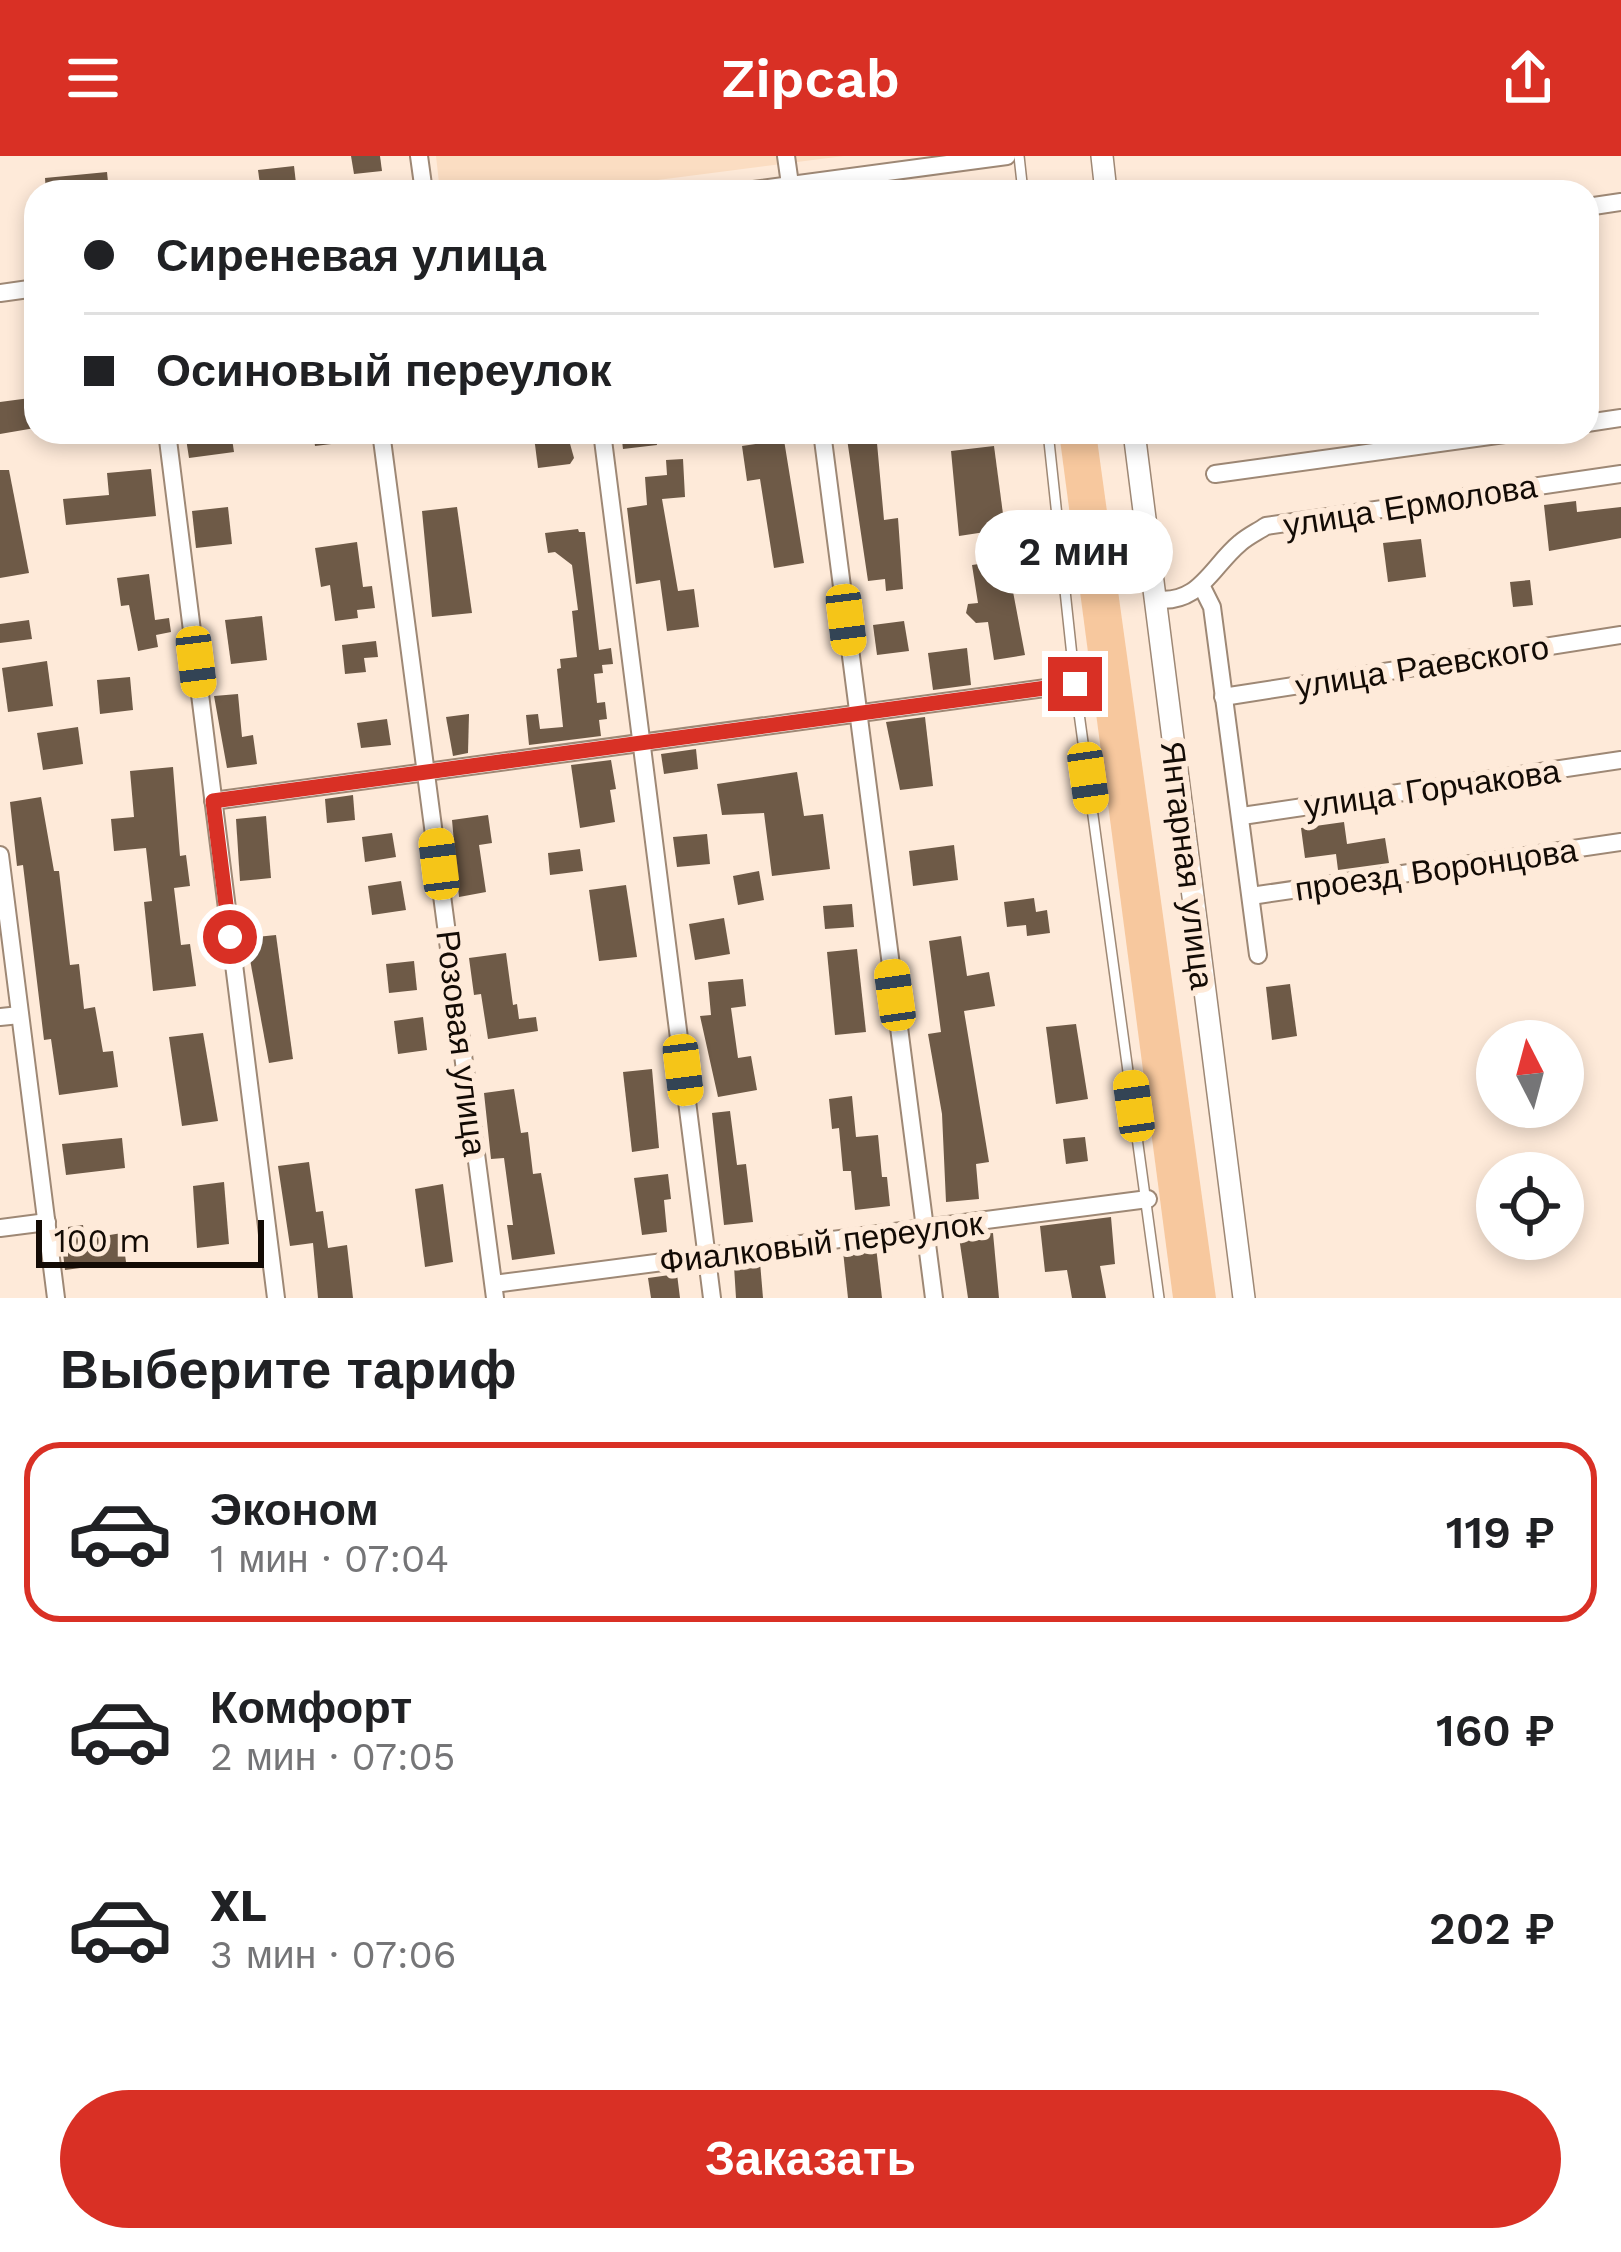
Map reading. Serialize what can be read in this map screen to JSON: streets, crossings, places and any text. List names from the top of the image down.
{
  "streets": {
    "street": [
      "улица Ермолова",
      "улица Раевского",
      "улица Горчакова",
      "Янтарная улица",
      "проезд Воронцова",
      "Розовая улица",
      "Фиалковый переулок"
    ]
  },
  "crossings": [
    ["Розовая улица", "Фиалковый переулок"]
  ],
  "scale_bar": "100 m",
  "north": "top",
  "page": {
    "header": "Zipcab",
    "banner": ["Сиреневая улица", "Осиновый переулок"],
    "bubble": "2 мин",
    "scale": "100 m",
    "heading": "Выберите тариф",
    "list": [
      {
        "name": "Эконом",
        "note": "1 мин · 07:04",
        "value": "119 ₽"
      },
      {
        "name": "Комфорт",
        "note": "2 мин · 07:05",
        "value": "160 ₽"
      },
      {
        "name": "XL",
        "note": "3 мин · 07:06",
        "value": "202 ₽"
      }
    ],
    "buttons": "Заказать"
  }
}
